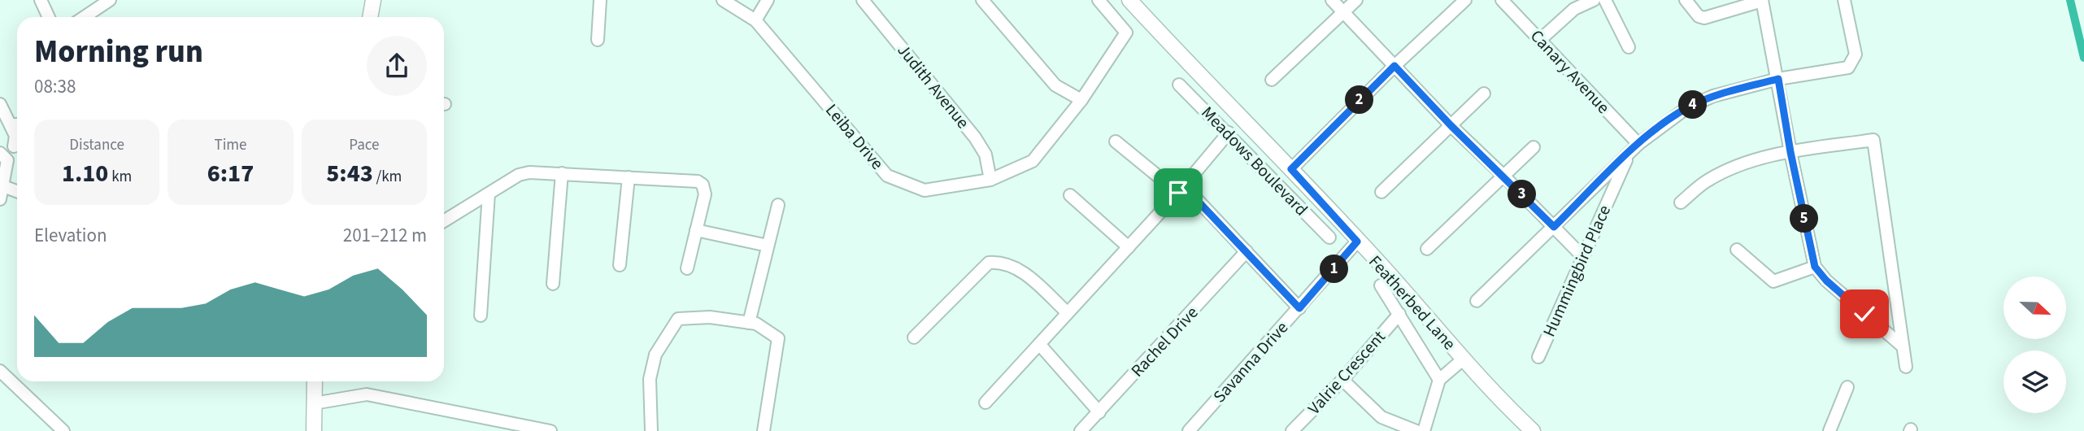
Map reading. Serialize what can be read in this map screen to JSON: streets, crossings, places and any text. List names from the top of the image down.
{
  "streets": {
    "main road": ["Featherbed Lane"],
    "street": [
      "Canary Avenue",
      "Judith Avenue",
      "Leiba Drive",
      "Meadows Boulevard",
      "Hummingbird Place",
      "Rachel Drive",
      "Savanna Drive",
      "Valrie Crescent"
    ]
  },
  "crossings": [
    ["Judith Avenue", "Leiba Drive"],
    ["Featherbed Lane", "Savanna Drive"]
  ],
  "north": "right",
  "page": {
    "heading": ["Morning run", "08:38"],
    "pins": [
      "2",
      "4",
      "3",
      "5",
      "1"
    ],
    "stats": [
      ["Distance", "1.10 km"],
      ["Time", "6:17"],
      ["Pace", "5:43 /km"]
    ],
    "chart": ["Elevation", "201–212 m"]
  }
}
